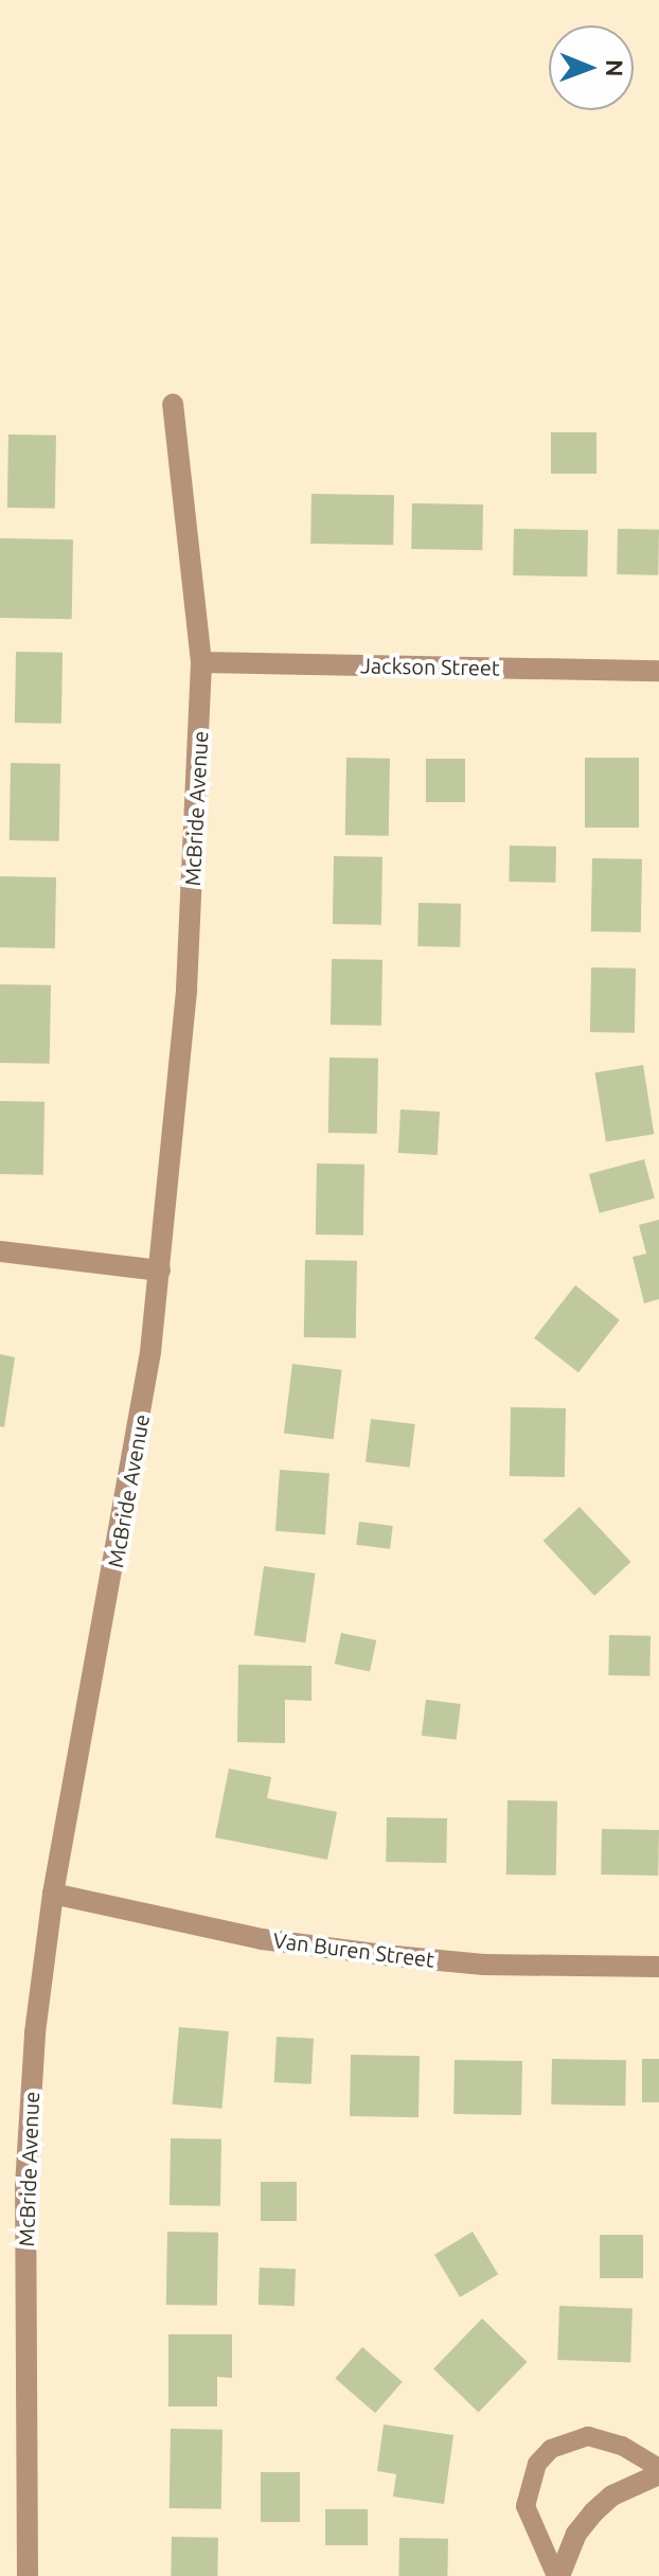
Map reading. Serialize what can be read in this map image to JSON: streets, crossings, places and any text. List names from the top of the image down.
{
  "streets": {
    "street": ["Jackson Street", "McBride Avenue", "Van Buren Street"]
  },
  "crossings": [
    ["Jackson Street", "McBride Avenue"],
    ["McBride Avenue", "Van Buren Street"]
  ],
  "north": "right"
}
